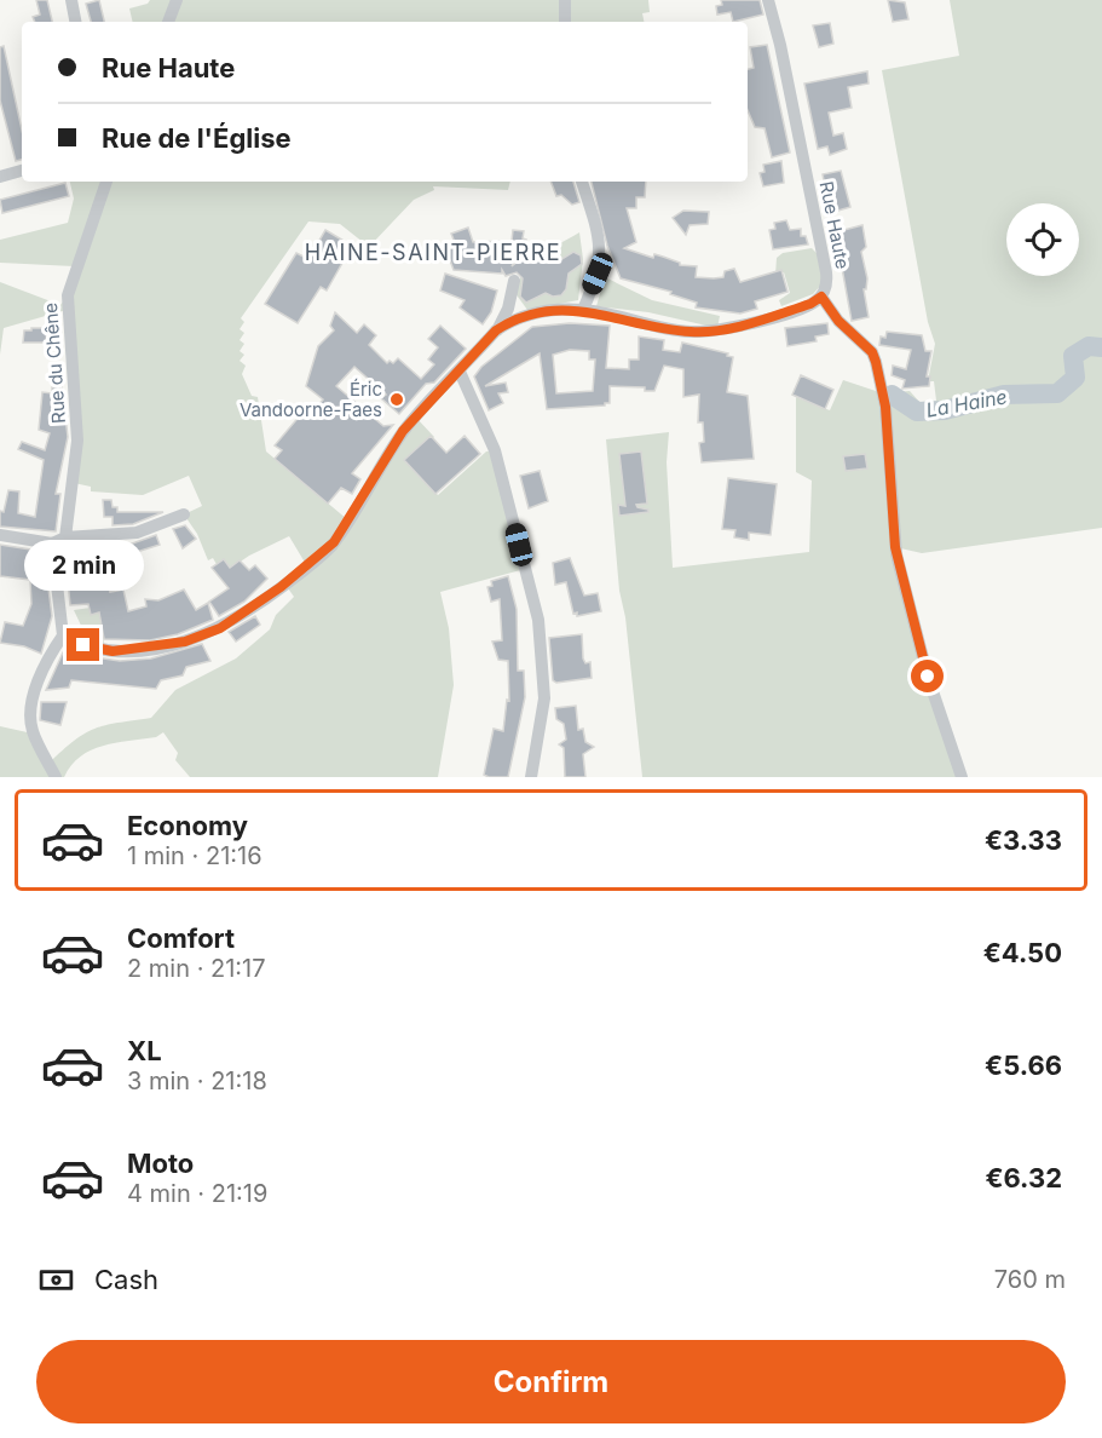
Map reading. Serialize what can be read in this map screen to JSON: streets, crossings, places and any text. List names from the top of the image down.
{
  "streets": {
    "street": ["Rue Haute", "Rue du Chêne"]
  },
  "districts": ["HAINE-SAINT-PIERRE"],
  "water": ["La Haine"],
  "places": ["Éric Vandoorne-Faes"],
  "page": {
    "banner": ["Rue Haute", "Rue de l'Église"],
    "bubble": "2 min",
    "list": [
      {
        "name": "Economy",
        "note": "1 min · 21:16",
        "value": "€3.33"
      },
      {
        "name": "Comfort",
        "note": "2 min · 21:17",
        "value": "€4.50"
      },
      {
        "name": "XL",
        "note": "3 min · 21:18",
        "value": "€5.66"
      },
      {
        "name": "Moto",
        "note": "4 min · 21:19",
        "value": "€6.32"
      }
    ],
    "pay": ["Cash", "760 m"],
    "buttons": "Confirm"
  }
}
